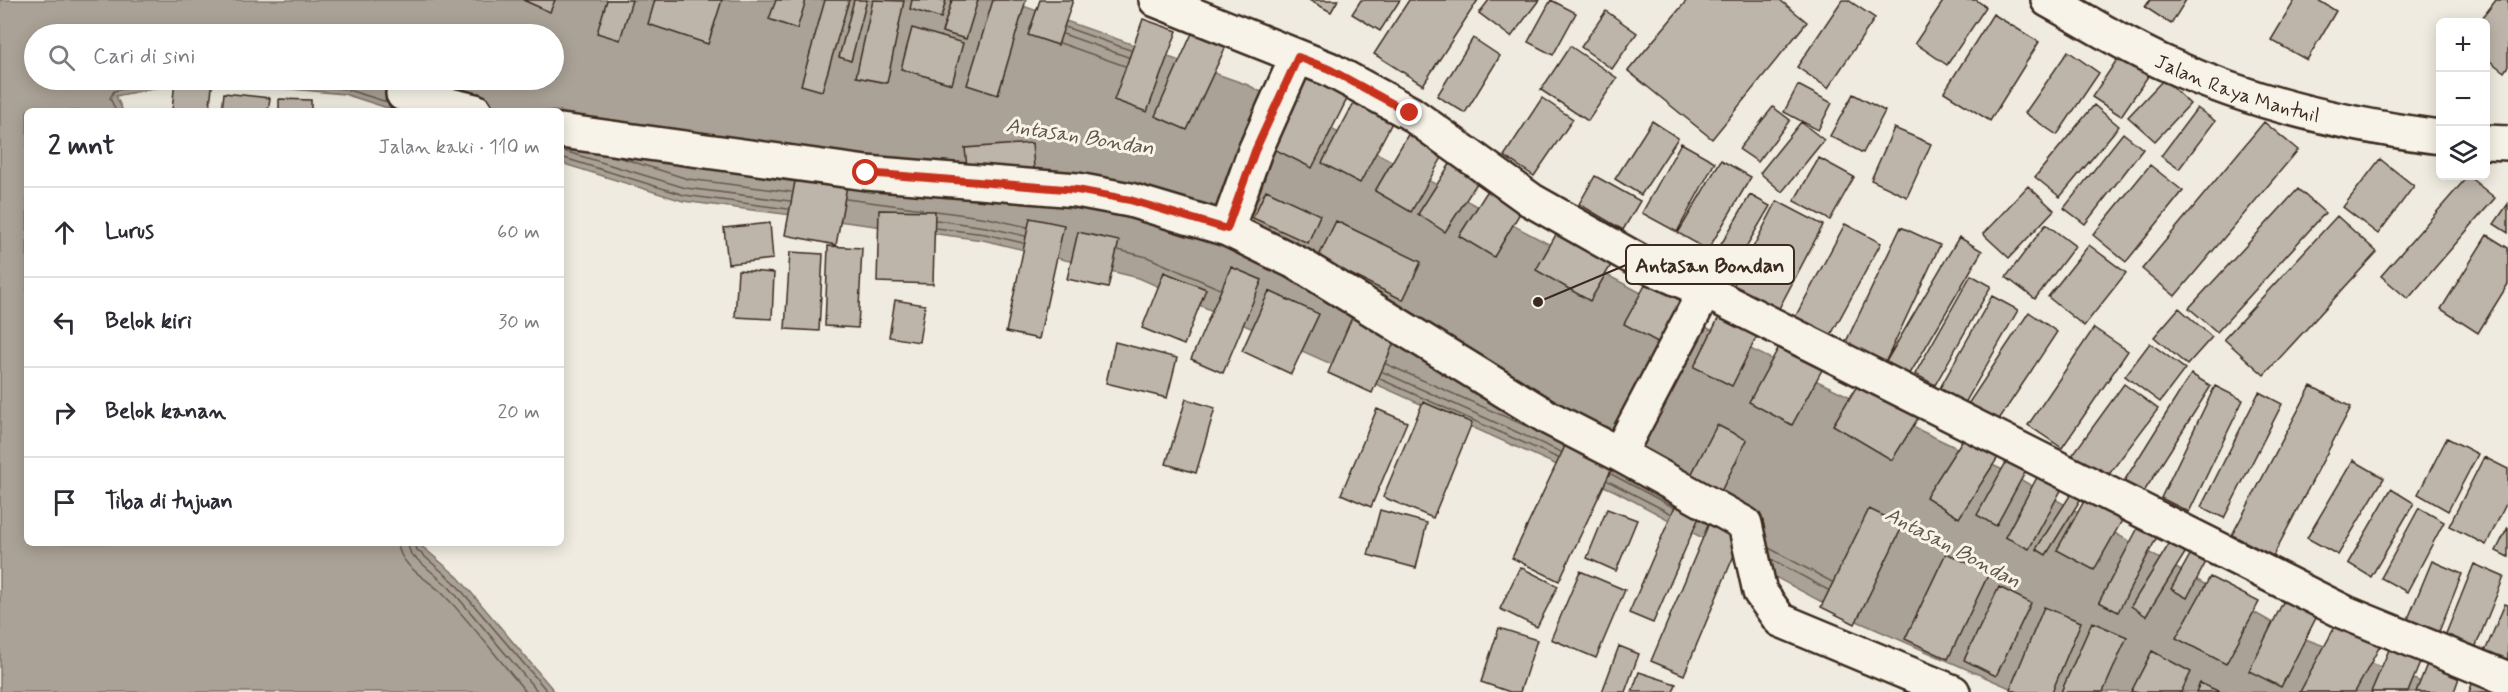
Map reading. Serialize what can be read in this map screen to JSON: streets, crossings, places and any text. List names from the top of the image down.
{
  "streets": {
    "street": ["Jalan Raya Mantuil"]
  },
  "water": ["Antasan Bondan"],
  "places": ["Antasan Bondan"],
  "page": {
    "map_buttons": ["+", "−"],
    "search": "Cari di sini",
    "heading": ["2 mnt", "Jalan kaki · 110 m"],
    "list": [
      ["Lurus", "60 m"],
      ["Belok kiri", "30 m"],
      ["Belok kanan", "20 m"],
      "Tiba di tujuan"
    ]
  }
}
